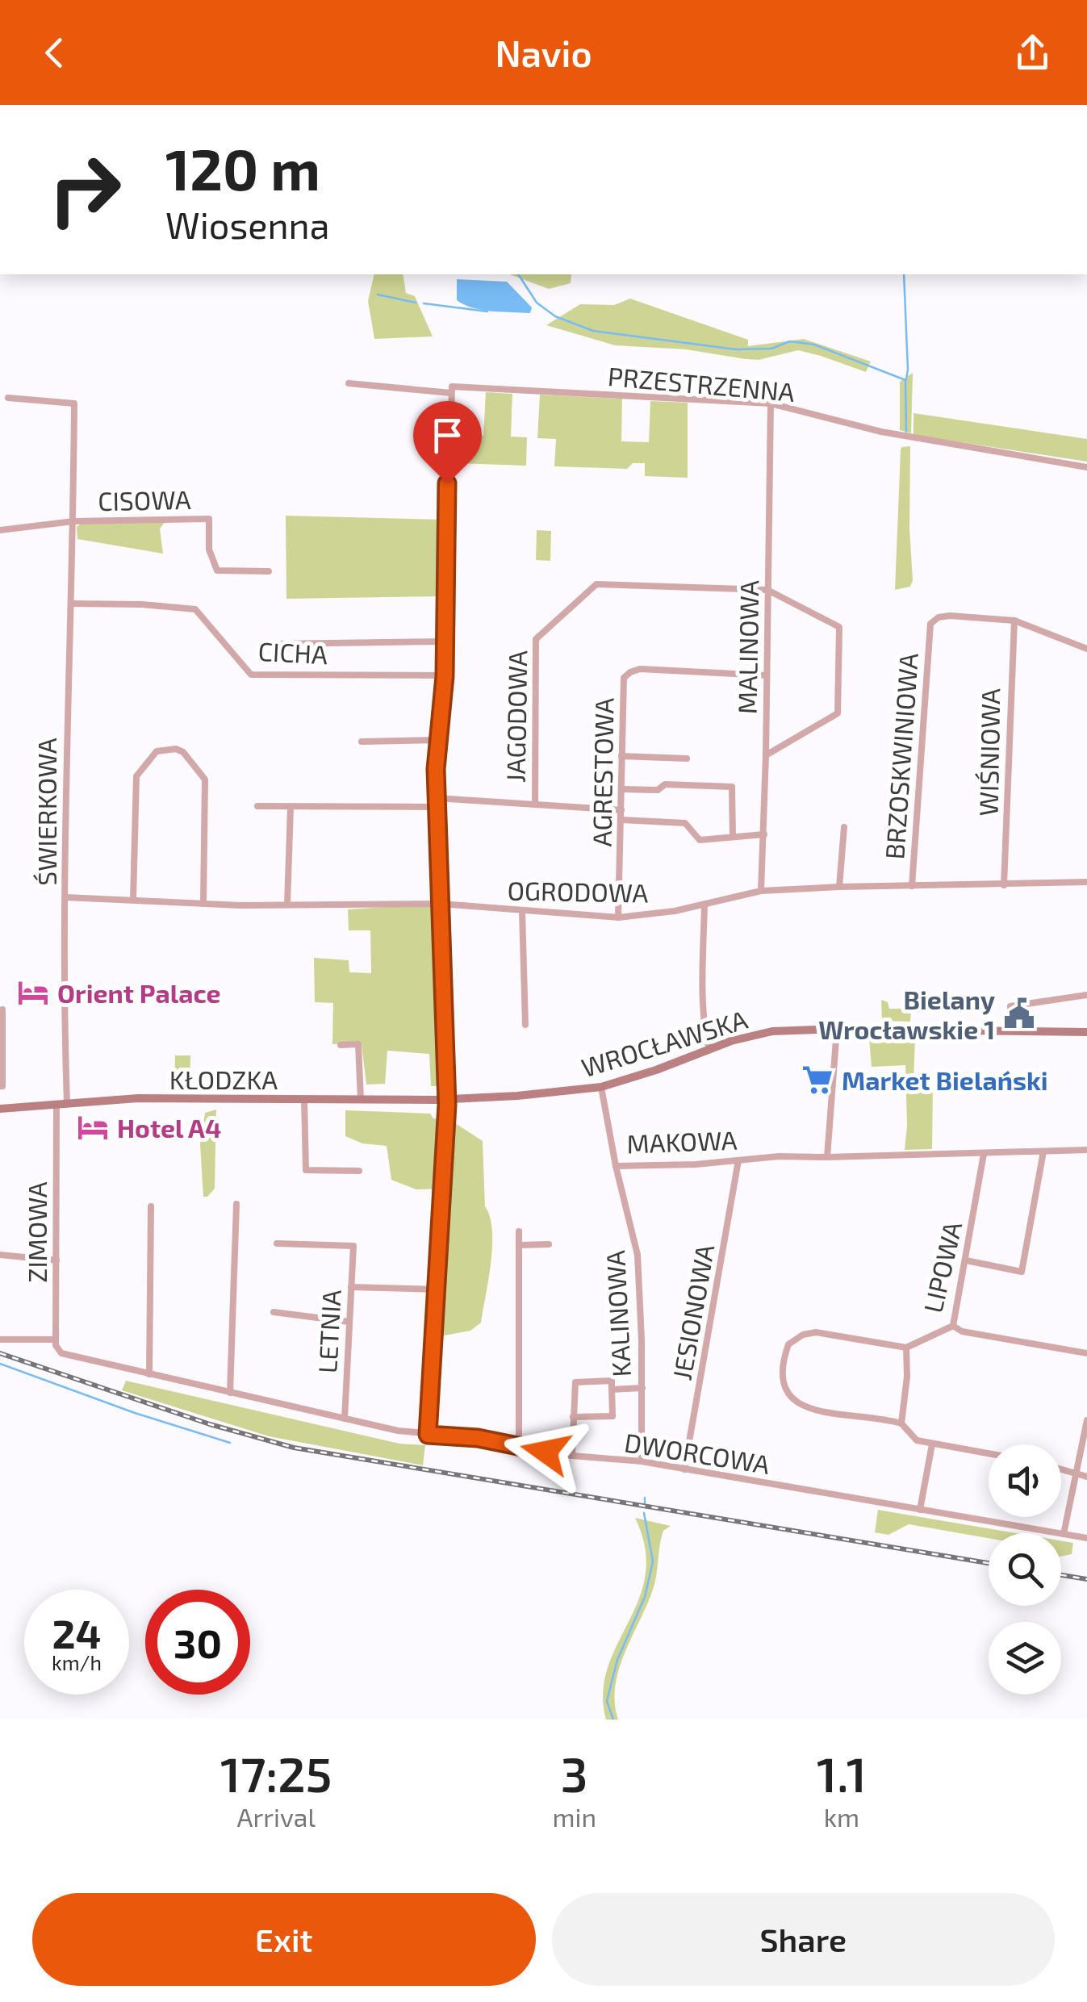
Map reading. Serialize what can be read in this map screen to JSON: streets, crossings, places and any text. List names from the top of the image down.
{
  "streets": {
    "main road": ["WROCŁAWSKA", "KŁODZKA"],
    "street": [
      "PRZESTRZENNA",
      "CISOWA",
      "MALINOWA",
      "CICHA",
      "JAGODOWA",
      "WIŚNIOWA",
      "BRZOSKWINIOWA",
      "AGRESTOWA",
      "ŚWIERKOWA",
      "OGRODOWA",
      "MAKOWA",
      "ZIMOWA",
      "LIPOWA",
      "JESIONOWA",
      "KALINOWA",
      "LETNIA",
      "DWORCOWA"
    ]
  },
  "crossings": [
    ["PRZESTRZENNA", "MALINOWA"],
    ["CISOWA", "ŚWIERKOWA"],
    ["MALINOWA", "JAGODOWA"],
    ["MALINOWA", "AGRESTOWA"],
    ["MALINOWA", "OGRODOWA"],
    ["CICHA", "ŚWIERKOWA"],
    ["WIŚNIOWA", "BRZOSKWINIOWA"],
    ["WIŚNIOWA", "OGRODOWA"],
    ["BRZOSKWINIOWA", "OGRODOWA"],
    ["AGRESTOWA", "OGRODOWA"],
    ["ŚWIERKOWA", "OGRODOWA"],
    ["ŚWIERKOWA", "KŁODZKA"],
    ["WROCŁAWSKA", "KŁODZKA"],
    ["WROCŁAWSKA", "MAKOWA"],
    ["KŁODZKA", "ZIMOWA"],
    ["MAKOWA", "LIPOWA"],
    ["MAKOWA", "JESIONOWA"],
    ["MAKOWA", "KALINOWA"],
    ["ZIMOWA", "DWORCOWA"],
    ["JESIONOWA", "DWORCOWA"],
    ["KALINOWA", "DWORCOWA"],
    ["LETNIA", "DWORCOWA"]
  ],
  "places": {
    "hotel": ["Orient Palace", "Hotel A4"],
    "public building": ["Bielany Wrocławskie 1"],
    "supermarket": ["Market Bielański"]
  },
  "page": {
    "header": "Navio",
    "turn": ["120 m", "Wiosenna"],
    "speed": "24 km/h",
    "limit": "30",
    "eta": [
      "17:25",
      "Arrival",
      "3",
      "min",
      "1.1",
      "km"
    ],
    "buttons": ["Exit", "Share"]
  }
}
